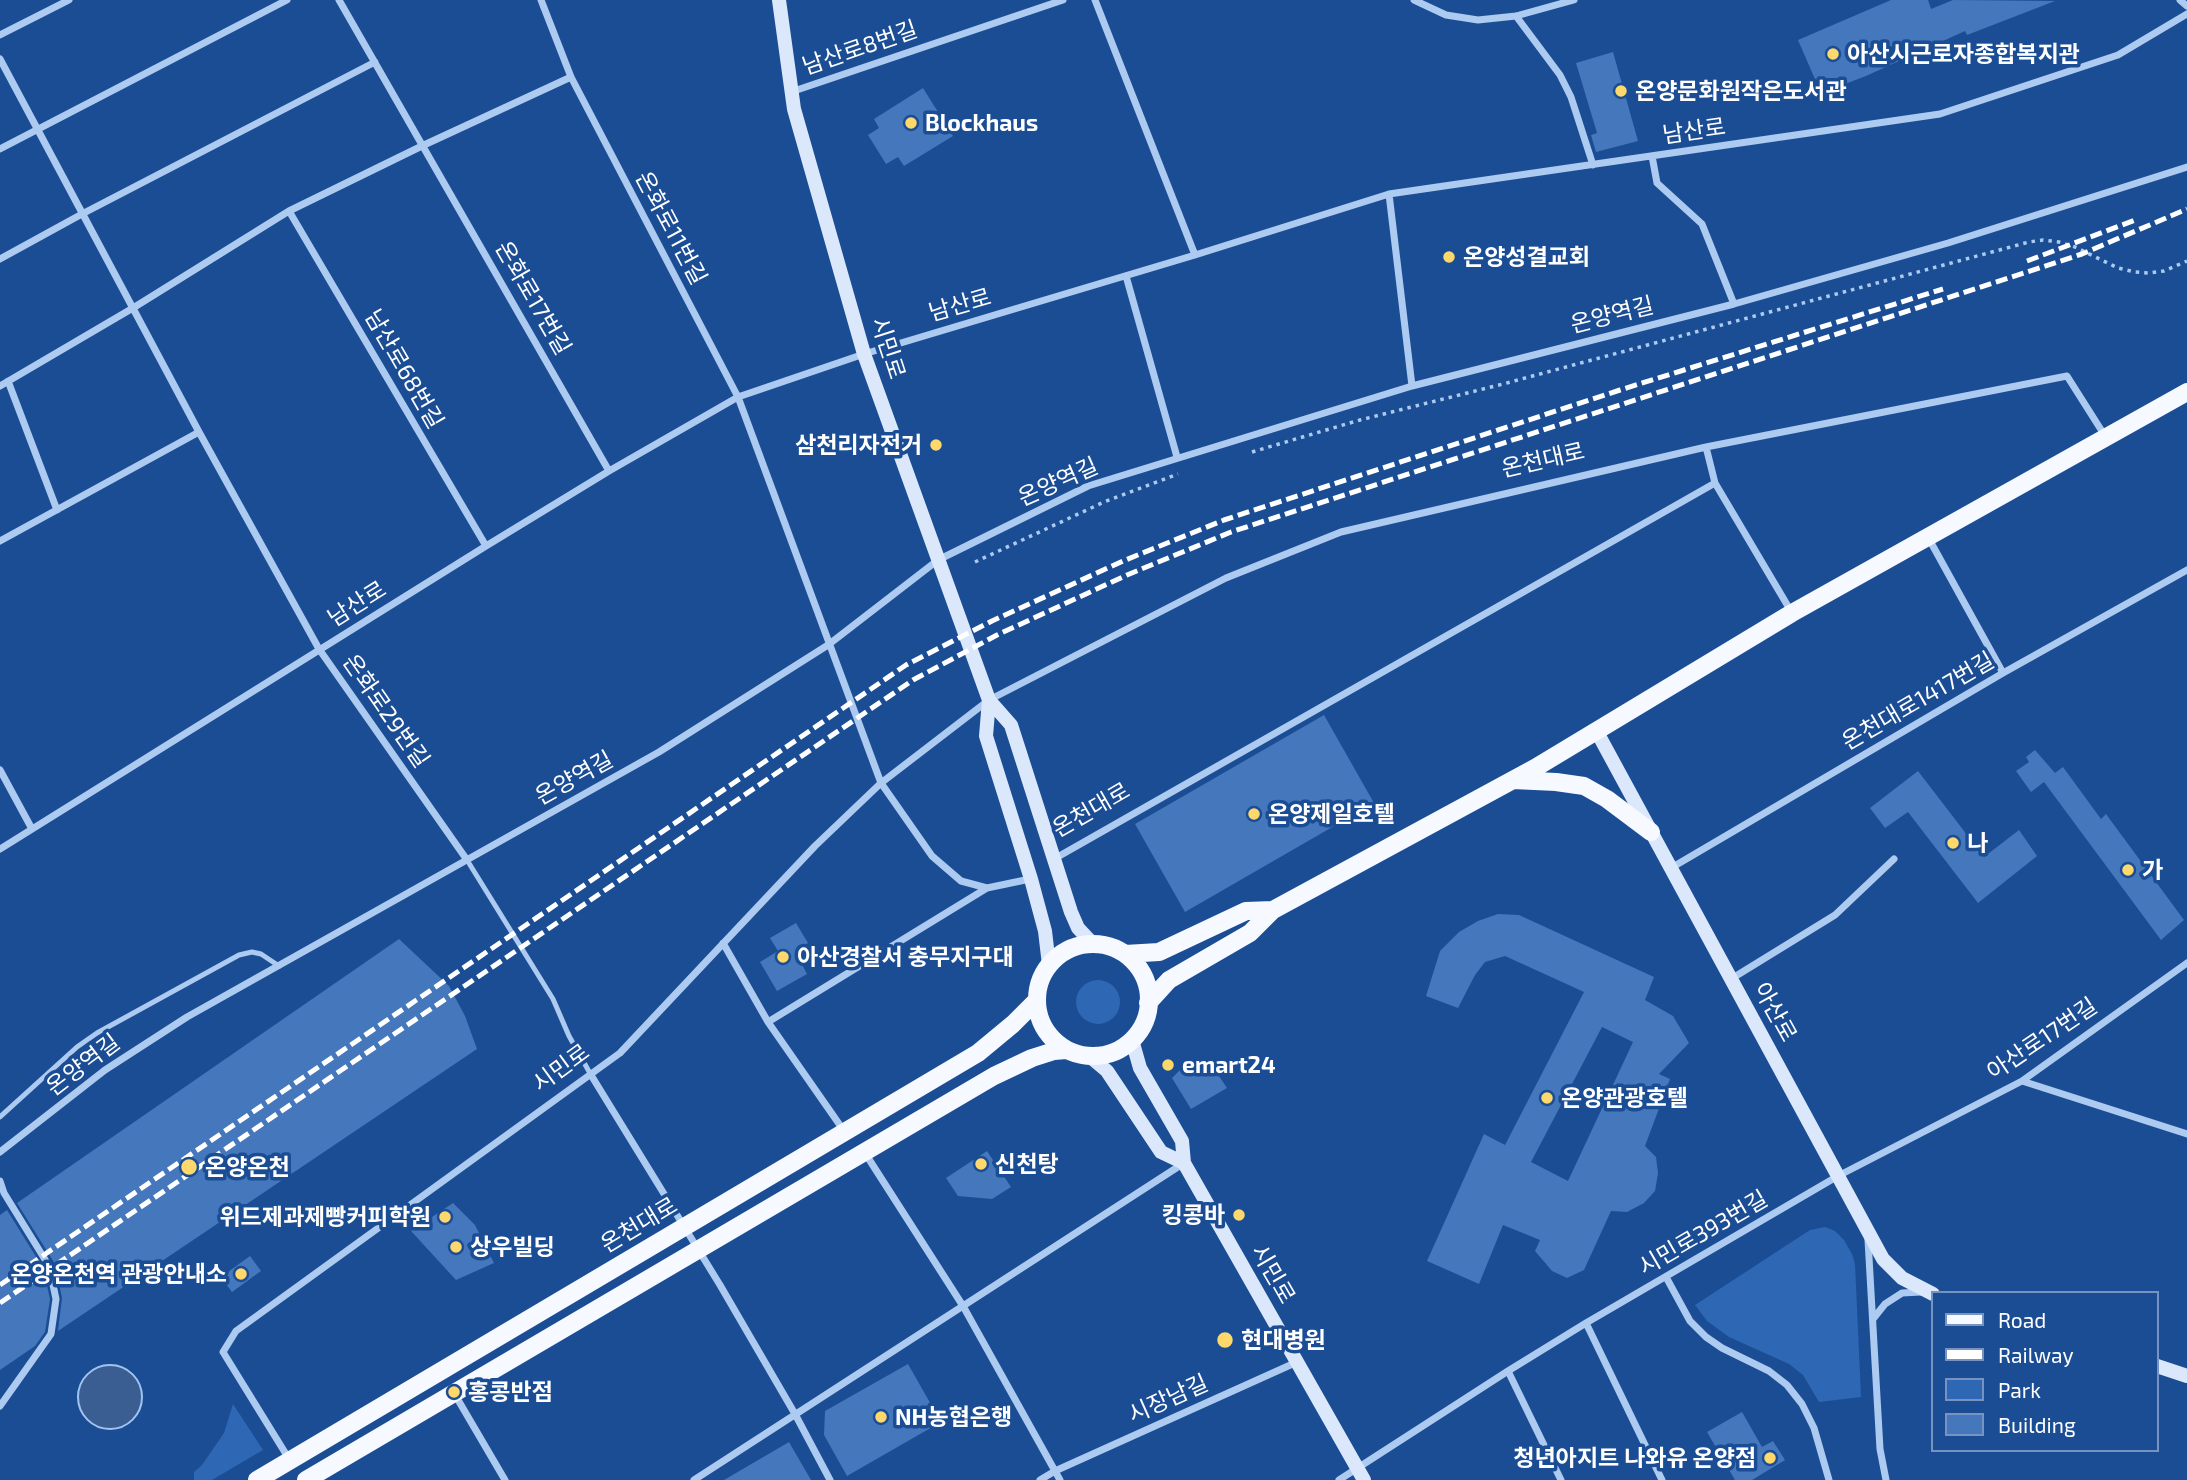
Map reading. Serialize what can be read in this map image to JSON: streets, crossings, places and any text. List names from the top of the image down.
{
  "streets": {
    "main road": ["시민로", "온천대로", "아산로"],
    "street": [
      "남산로8번길",
      "남산로",
      "온화로11번길",
      "온화로17번길",
      "온양역길",
      "남산로68번길",
      "온천대로1417번길",
      "온화로29번길",
      "아산로17번길",
      "시민로393번길",
      "시장남길"
    ]
  },
  "crossings": [
    ["남산로8번길", "시민로"],
    ["남산로", "온화로11번길"],
    ["남산로", "온화로17번길"],
    ["남산로", "시민로"],
    ["남산로", "남산로68번길"],
    ["남산로", "온화로29번길"],
    ["온양역길", "시민로"],
    ["온양역길", "온화로29번길"],
    ["시민로", "온천대로"],
    ["시민로", "시민로393번길"],
    ["시민로", "시장남길"],
    ["온천대로1417번길", "아산로"],
    ["아산로", "아산로17번길"],
    ["아산로", "시민로393번길"],
    ["아산로17번길", "시민로393번길"]
  ],
  "places": [
    "아산시근로자종합복지관",
    "온양문화원작은도서관",
    "Blockhaus",
    "온양성결교회",
    "삼천리자전거",
    "온양제일호텔",
    "나",
    "가",
    "아산경찰서 충무지구대",
    "emart24",
    "온양관광호텔",
    "신천탕",
    "온양온천",
    "킹콩바",
    "위드제과제빵커피학원",
    "상우빌딩",
    "온양온천역 관광안내소",
    "현대병원",
    "홍콩반점",
    "NH농협은행",
    "청년아지트 나와유 온양점"
  ],
  "legend": [
    "Road",
    "Railway",
    "Park",
    "Building"
  ]
}
